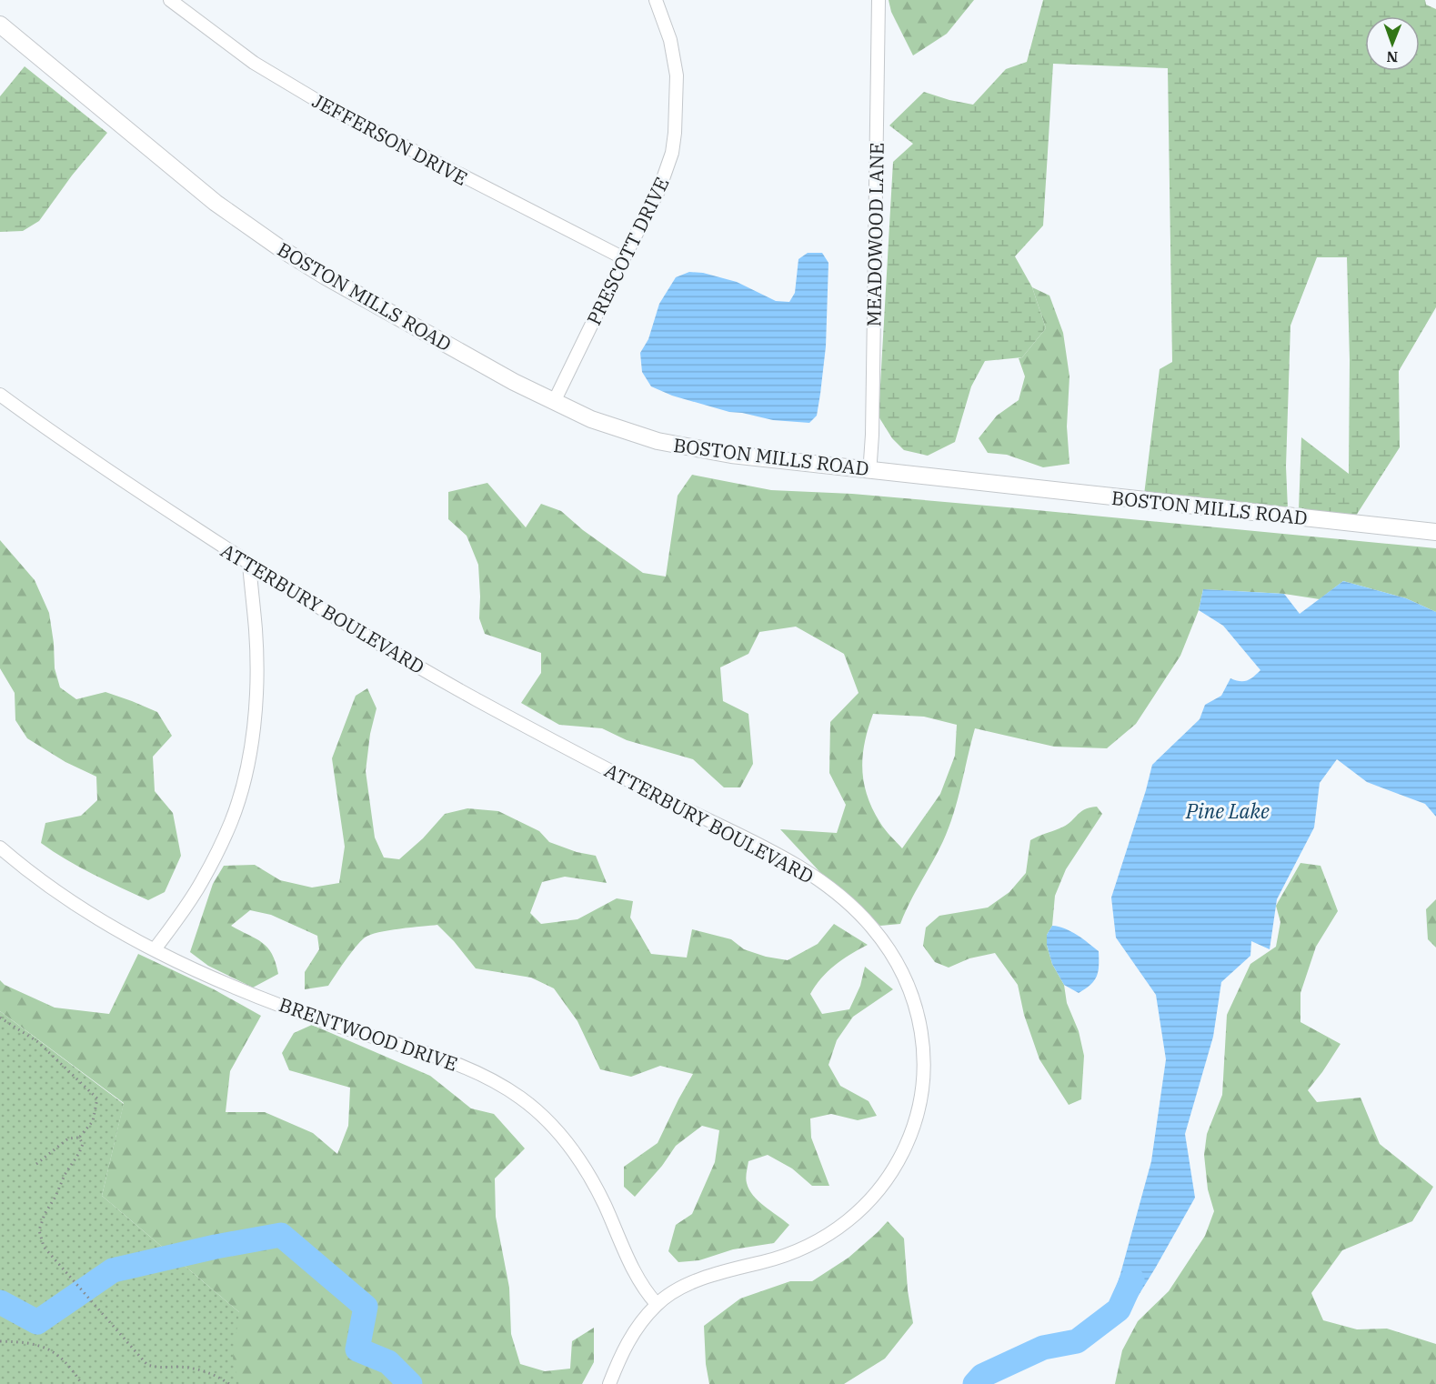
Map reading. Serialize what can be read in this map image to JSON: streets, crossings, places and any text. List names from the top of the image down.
{
  "streets": {
    "street": [
      "JEFFERSON DRIVE",
      "MEADOWOOD LANE",
      "PRESCOTT DRIVE",
      "BOSTON MILLS ROAD",
      "ATTERBURY BOULEVARD",
      "BRENTWOOD DRIVE"
    ]
  },
  "crossings": [
    ["JEFFERSON DRIVE", "PRESCOTT DRIVE"],
    ["MEADOWOOD LANE", "BOSTON MILLS ROAD"],
    ["PRESCOTT DRIVE", "BOSTON MILLS ROAD"],
    ["ATTERBURY BOULEVARD", "BRENTWOOD DRIVE"]
  ],
  "water": ["Pine Lake"],
  "north": "bottom"
}
